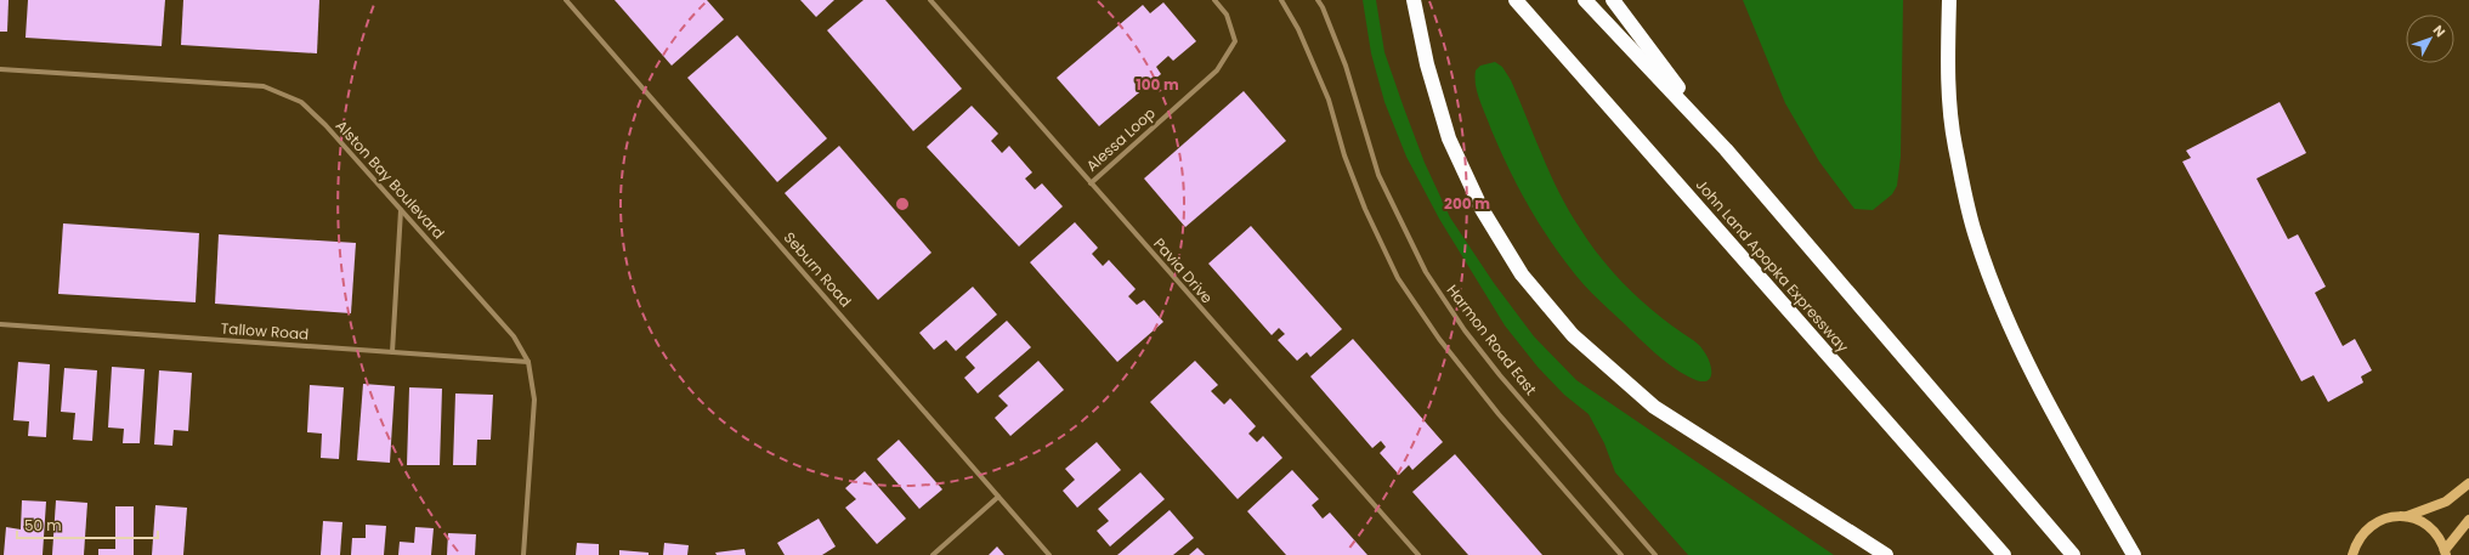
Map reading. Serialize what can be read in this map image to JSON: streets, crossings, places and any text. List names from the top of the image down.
{
  "streets": {
    "highway": ["John Land Apopka Expressway"],
    "street": [
      "Alessa Loop",
      "Alston Bay Boulevard",
      "Seburn Road",
      "Pavia Drive",
      "Tallow Road",
      "Harmon Road East"
    ]
  },
  "crossings": [
    ["Alessa Loop", "Pavia Drive"],
    ["Alston Bay Boulevard", "Tallow Road"]
  ],
  "scale_bar": "50 m",
  "north": "top right",
  "rings": ["100 m", "200 m"]
}
